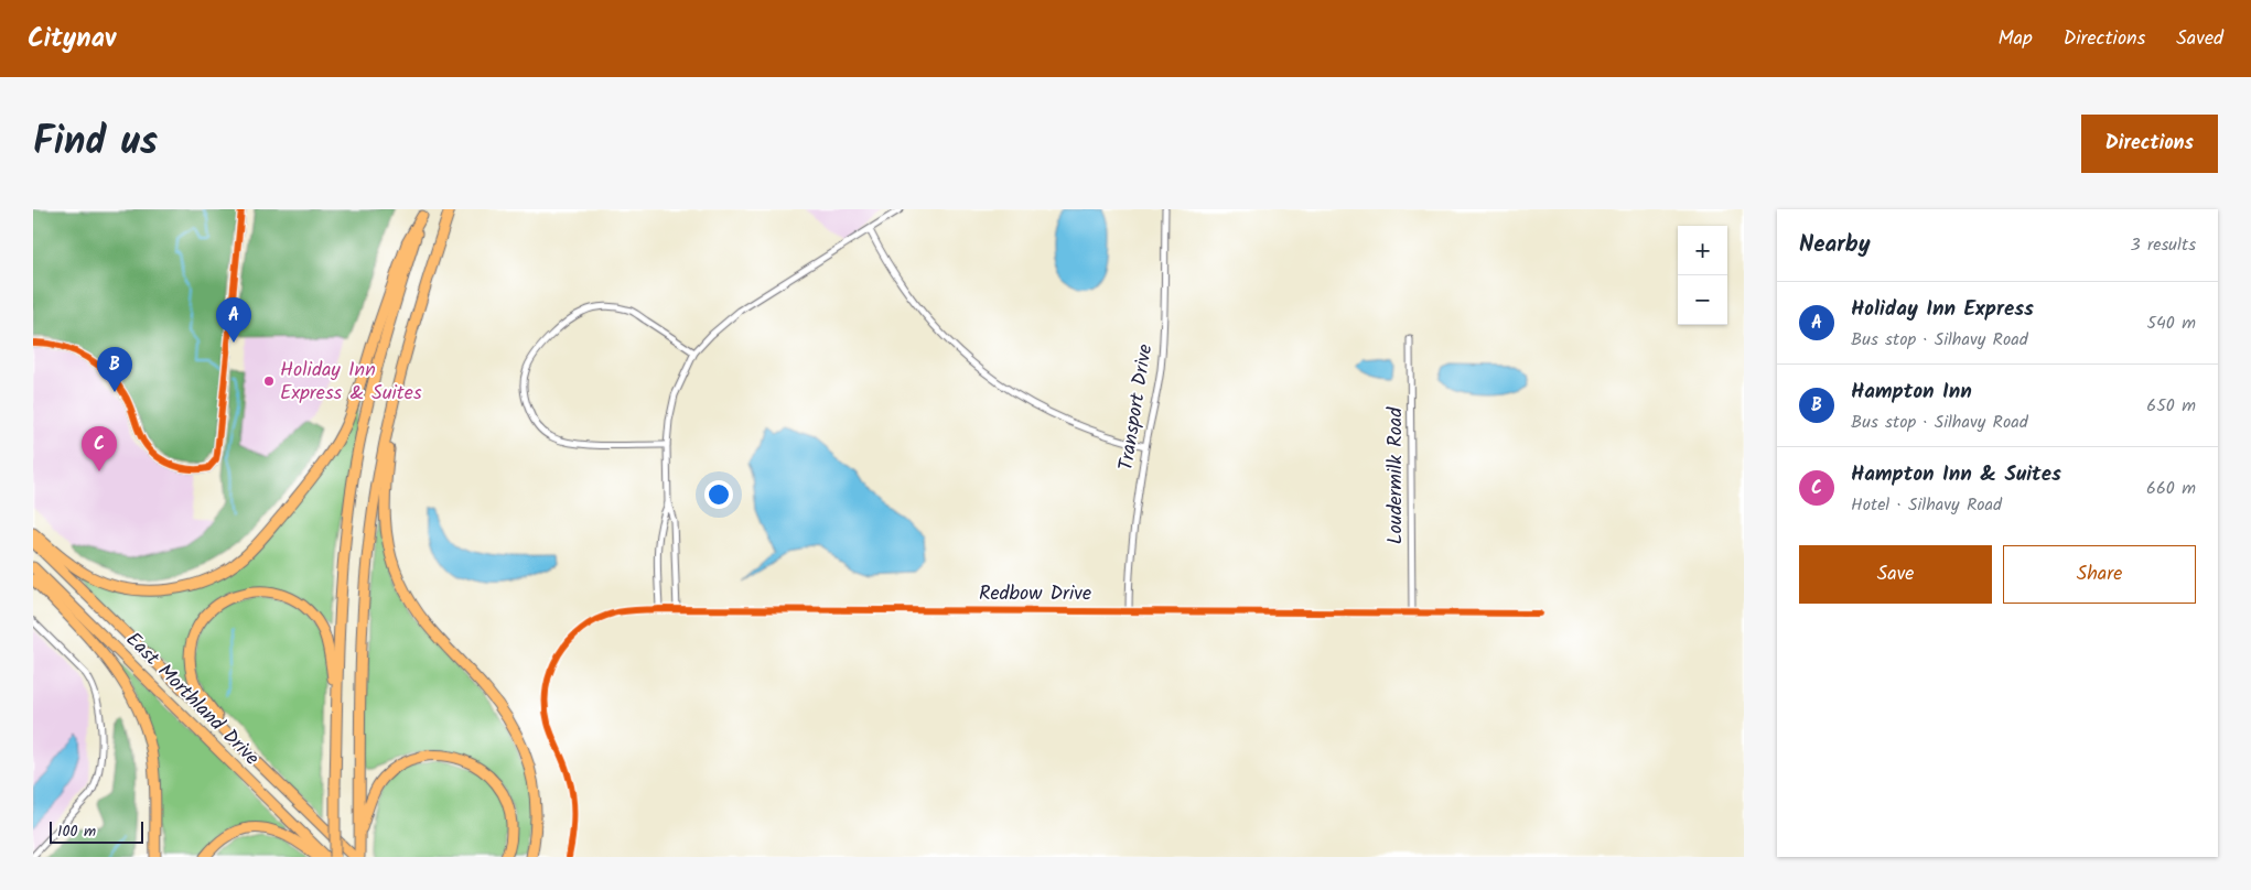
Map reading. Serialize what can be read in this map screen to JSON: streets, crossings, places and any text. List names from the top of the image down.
{
  "streets": {
    "highway": ["East Morthland Drive"],
    "street": ["Transport Drive", "Loudermilk Road", "Redbow Drive"]
  },
  "crossings": [
    ["Transport Drive", "Redbow Drive"],
    ["Loudermilk Road", "Redbow Drive"]
  ],
  "places": ["Holiday Inn Express & Suites"],
  "scale_bar": "100 m",
  "page": {
    "header": "Citynav",
    "nav": ["Map", "Directions", "Saved"],
    "title": "Find us",
    "buttons": [
      "Directions",
      ["Save", "Share"]
    ],
    "heading": ["Nearby", "3 results"],
    "map_buttons": ["+", "−"],
    "list": [
      {
        "mark": "A",
        "name": "Holiday Inn Express",
        "note": "Bus stop · Silhavy Road",
        "value": "540 m"
      },
      {
        "mark": "B",
        "name": "Hampton Inn",
        "note": "Bus stop · Silhavy Road",
        "value": "650 m"
      },
      {
        "mark": "C",
        "name": "Hampton Inn & Suites",
        "note": "Hotel · Silhavy Road",
        "value": "660 m"
      }
    ],
    "pins": ["A", "B", "C"],
    "scale": "100 m"
  }
}
